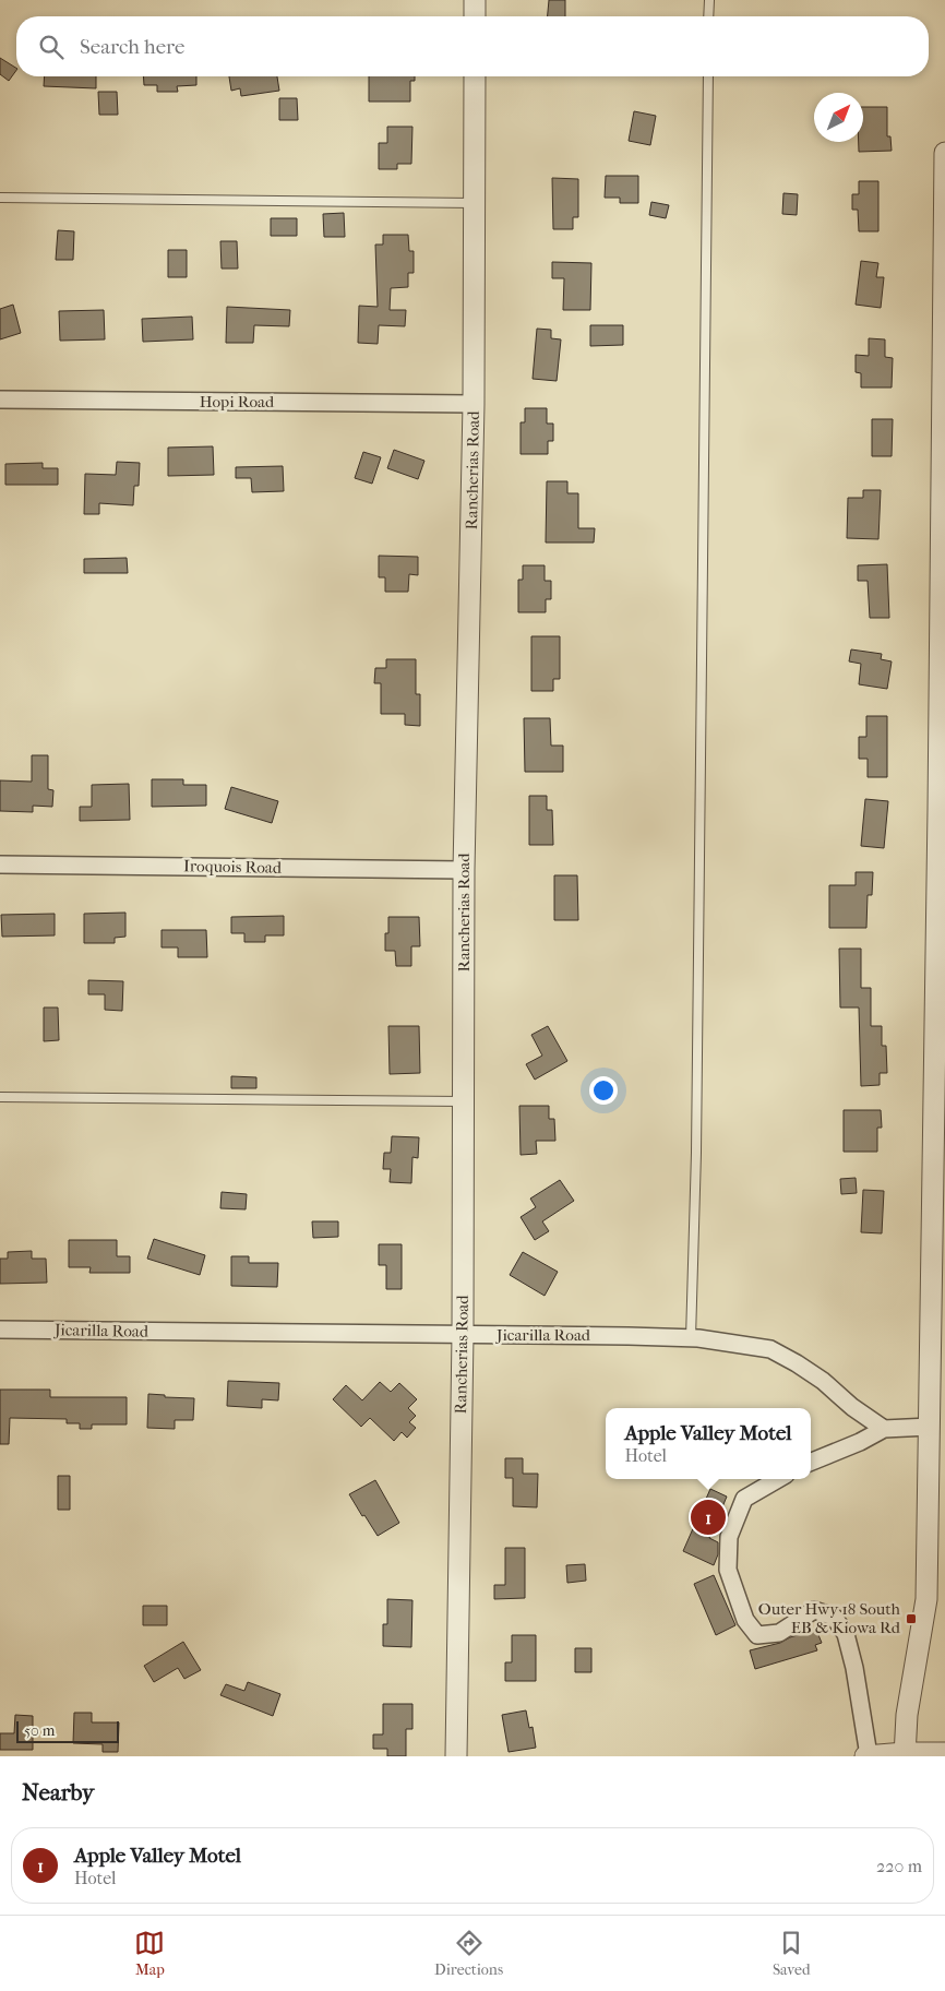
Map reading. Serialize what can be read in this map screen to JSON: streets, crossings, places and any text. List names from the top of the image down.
{
  "streets": {
    "street": [
      "Hopi Road",
      "Rancherias Road",
      "Iroquois Road",
      "Jicarilla Road"
    ]
  },
  "crossings": [
    ["Hopi Road", "Rancherias Road"],
    ["Rancherias Road", "Iroquois Road"],
    ["Rancherias Road", "Jicarilla Road"]
  ],
  "places": {
    "transit": ["Outer Hwy 18 South EB & Kiowa Rd"]
  },
  "scale_bar": "50 m",
  "north": "top right",
  "page": {
    "search": "Search here",
    "popup": ["Apple Valley Motel", "Hotel"],
    "pins": "1",
    "scale": "50 m",
    "heading": "Nearby",
    "list": [
      {
        "mark": "1",
        "name": "Apple Valley Motel",
        "note": "Hotel",
        "value": "220 m"
      }
    ],
    "nav": ["Map", "Directions", "Saved"]
  }
}
